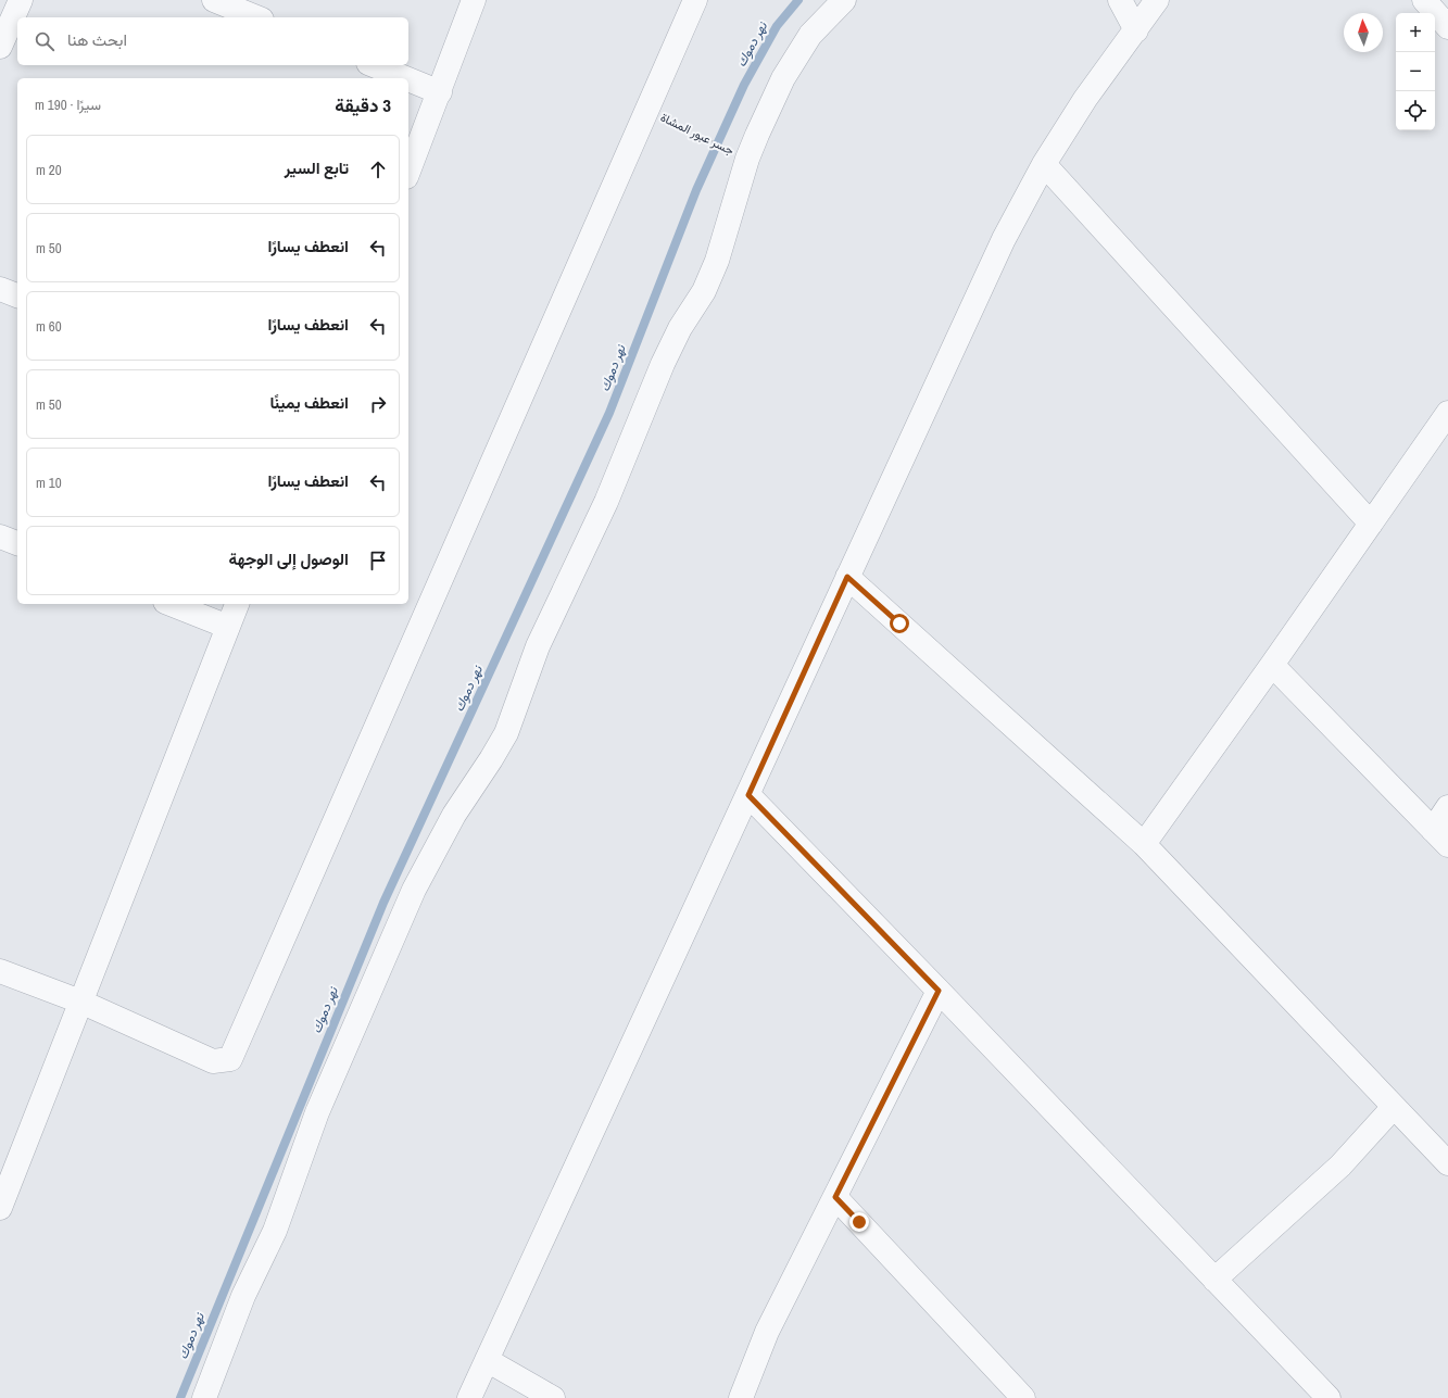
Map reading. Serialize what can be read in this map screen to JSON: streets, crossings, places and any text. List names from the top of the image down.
{
  "streets": {
    "path": ["جسر عبور المشاة"]
  },
  "water": ["نهر دموك"],
  "north": "top",
  "page": {
    "map_buttons": ["+", "−"],
    "search": "ابحث هنا",
    "heading": ["3 دقيقة", "سيرًا · 190 m"],
    "list": [
      ["تابع السير", "20 m"],
      ["انعطف يسارًا", "50 m"],
      ["انعطف يسارًا", "60 m"],
      ["انعطف يمينًا", "50 m"],
      ["انعطف يسارًا", "10 m"],
      "الوصول إلى الوجهة"
    ]
  }
}
